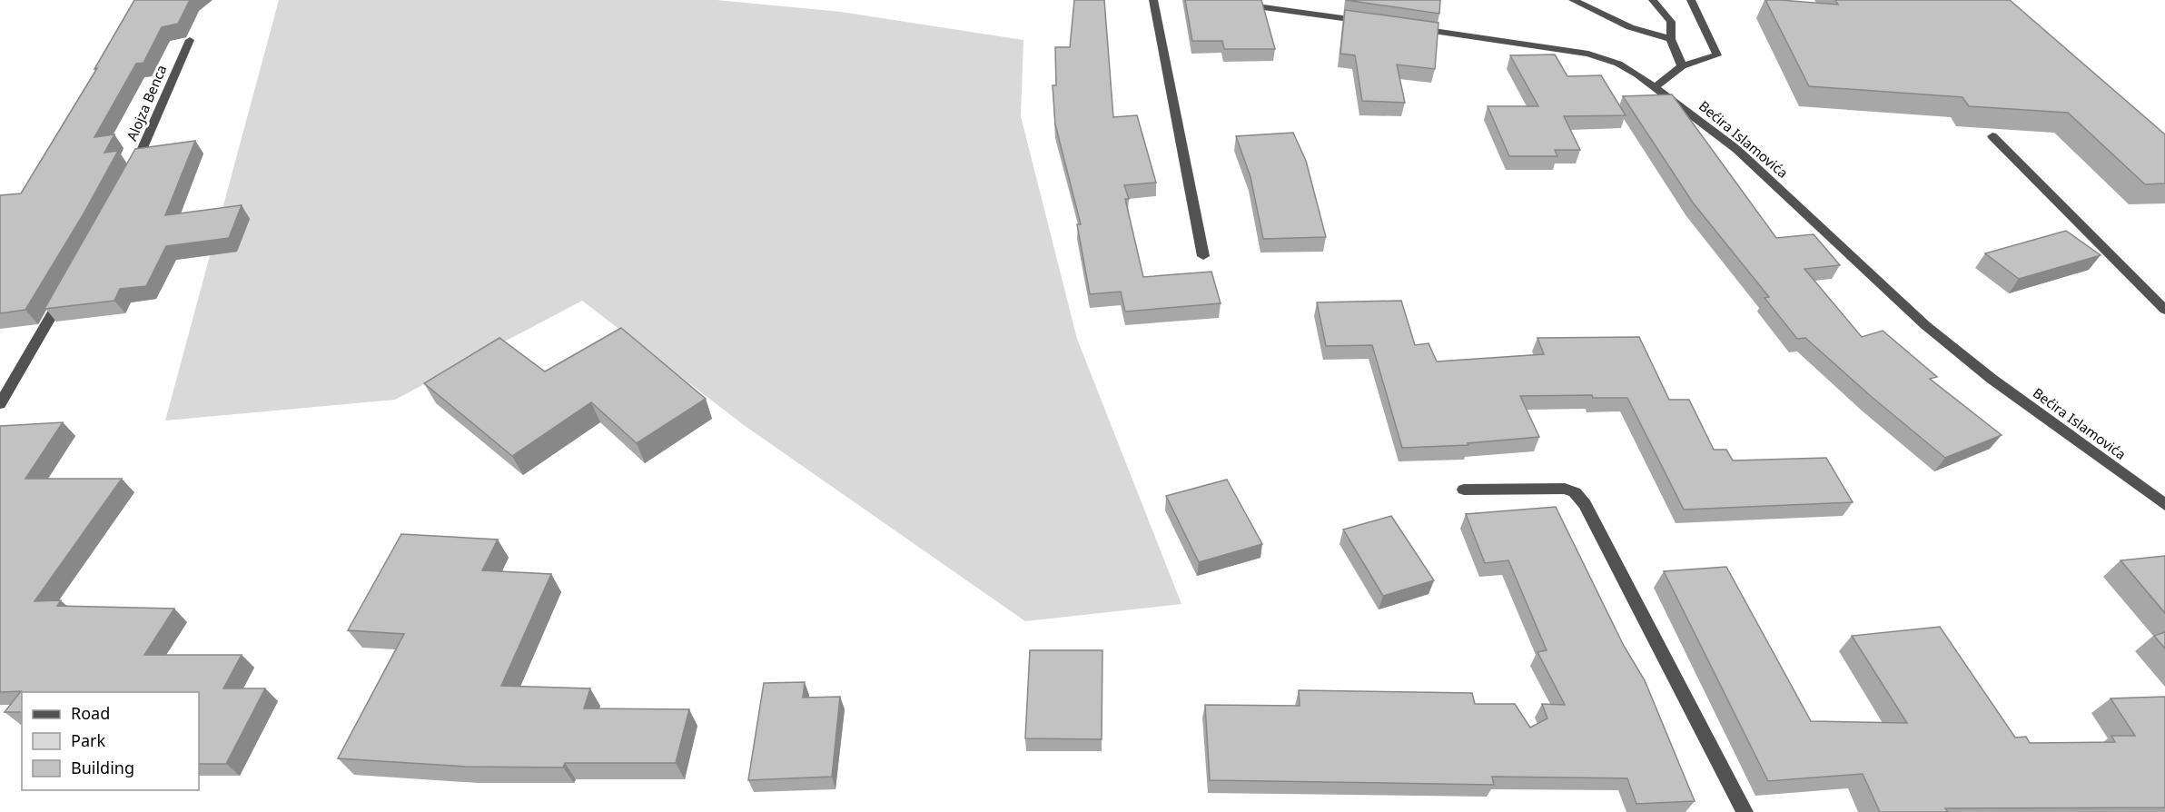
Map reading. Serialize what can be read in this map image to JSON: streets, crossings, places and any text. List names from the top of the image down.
{
  "streets": {
    "street": ["Alojza Benca", "Bećira Islamovića"]
  },
  "legend": ["Road", "Park", "Building"]
}
